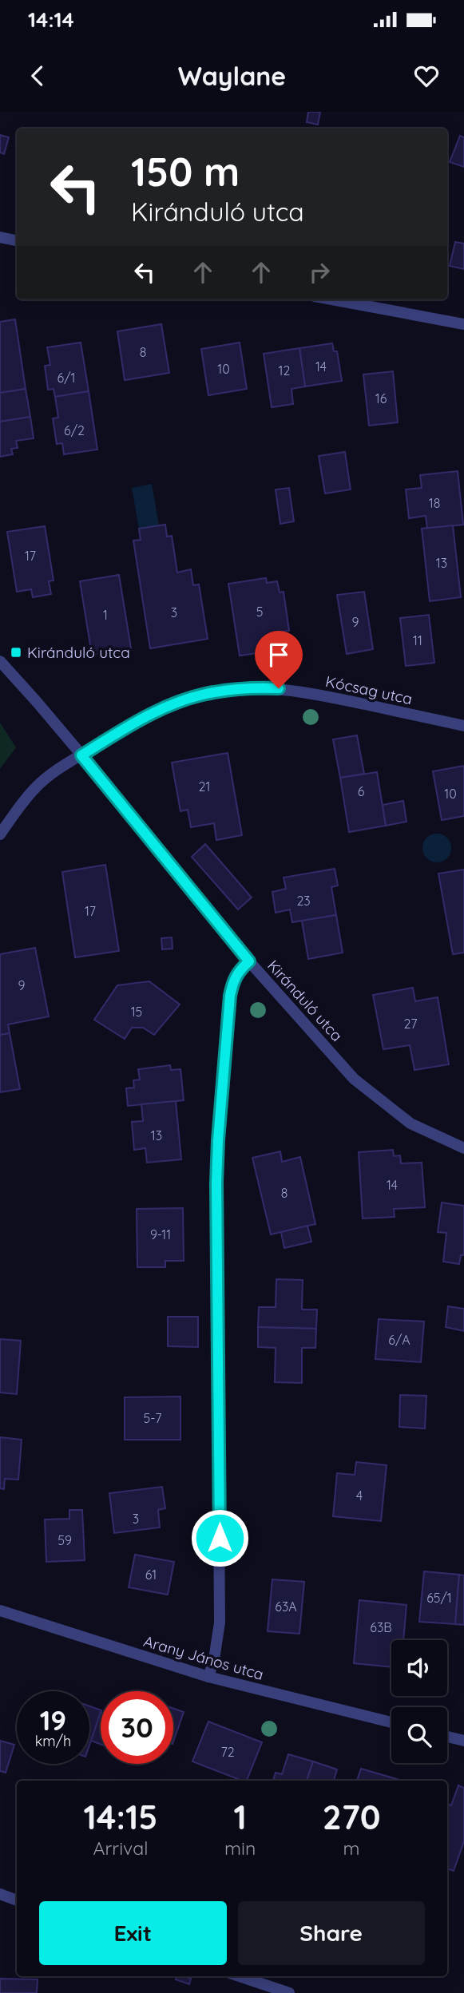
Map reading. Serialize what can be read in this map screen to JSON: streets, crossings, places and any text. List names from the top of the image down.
{
  "streets": {
    "street": ["Kócsag utca", "Kiránduló utca", "Arany János utca"]
  },
  "crossings": [
    ["Kócsag utca", "Kiránduló utca"]
  ],
  "places": {
    "transit": ["Kiránduló utca"]
  },
  "house_numbers": [
    "8",
    "14",
    "10",
    "12",
    "6/1",
    "16",
    "6/2",
    "18",
    "17",
    "13",
    "5",
    "3",
    "1",
    "9",
    "11",
    "21",
    "6",
    "10",
    "23",
    "17",
    "9",
    "15",
    "27",
    "13",
    "14",
    "8",
    "9-11",
    "6/A",
    "5-7",
    "4",
    "3",
    "59",
    "61",
    "65/1",
    "63A",
    "63B",
    "72"
  ],
  "page": {
    "status": "14:14",
    "header": "Waylane",
    "turn": ["150 m", "Kiránduló utca"],
    "speed": "19 km/h",
    "limit": "30",
    "eta": [
      "14:15",
      "Arrival",
      "1",
      "min",
      "270",
      "m"
    ],
    "buttons": ["Exit", "Share"]
  }
}
